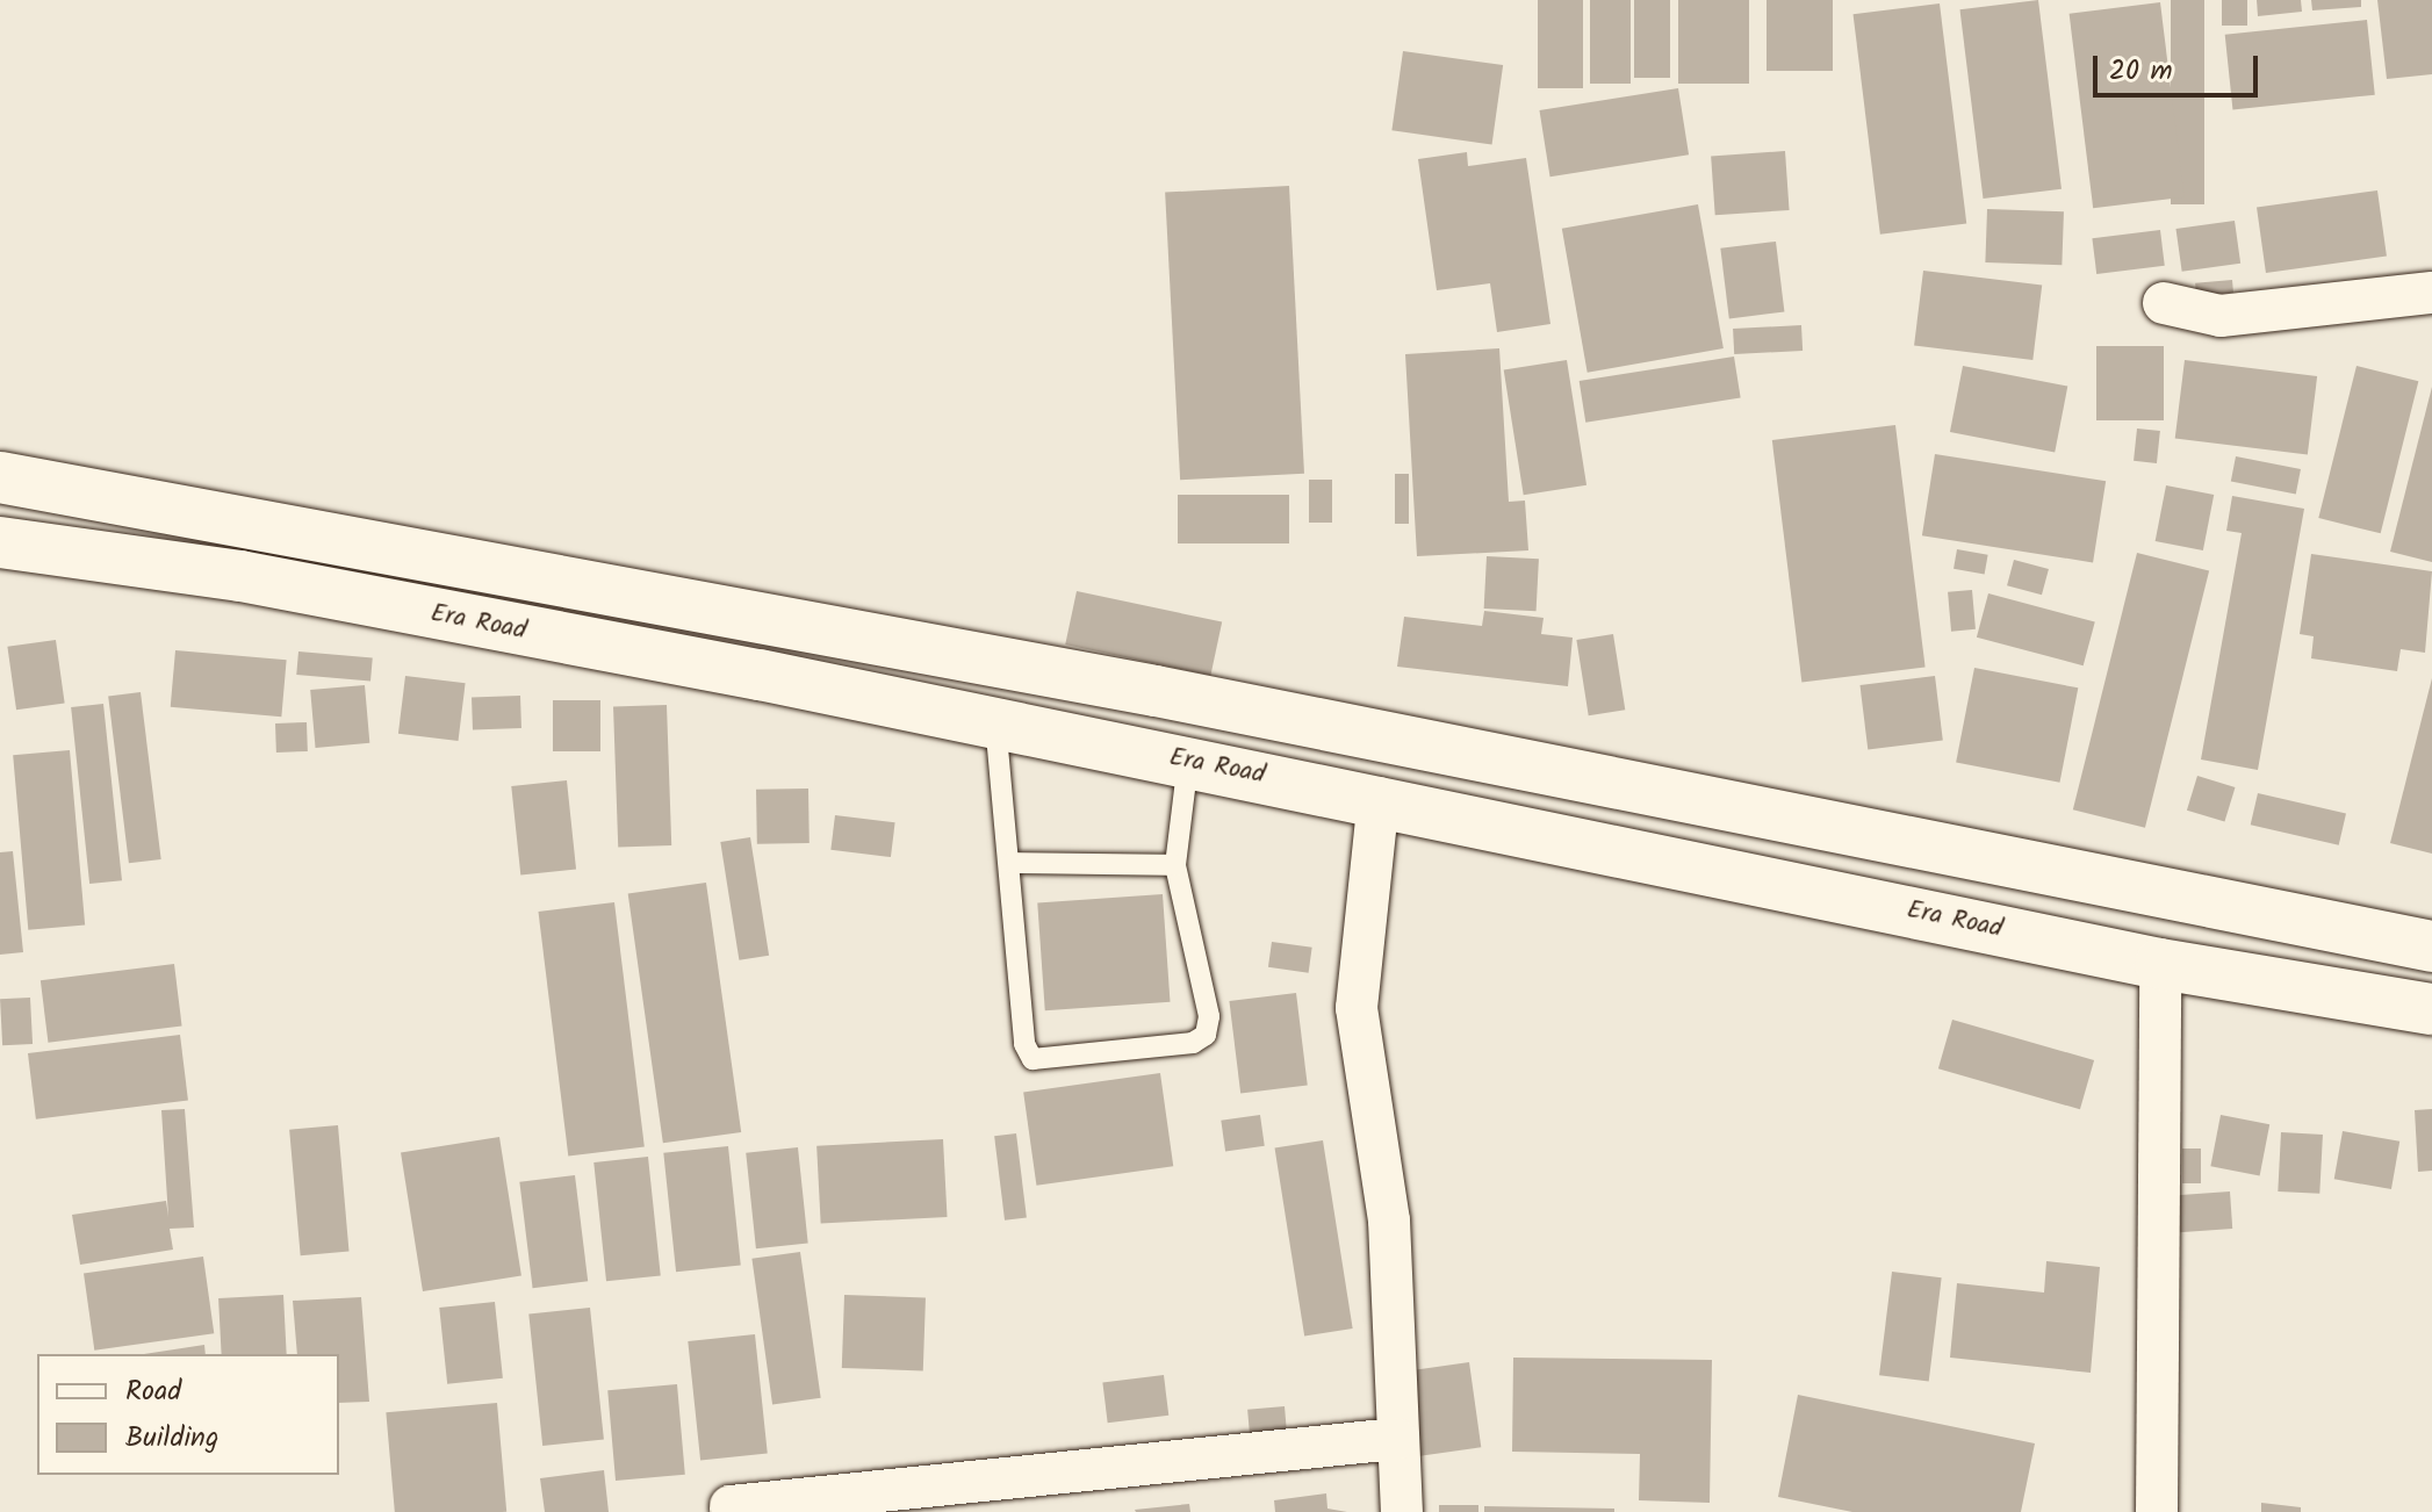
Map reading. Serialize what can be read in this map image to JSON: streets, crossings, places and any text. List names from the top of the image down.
{
  "streets": {
    "main road": ["Era Road"]
  },
  "legend": ["Road", "Building"],
  "scale_bar": "20 m"
}
